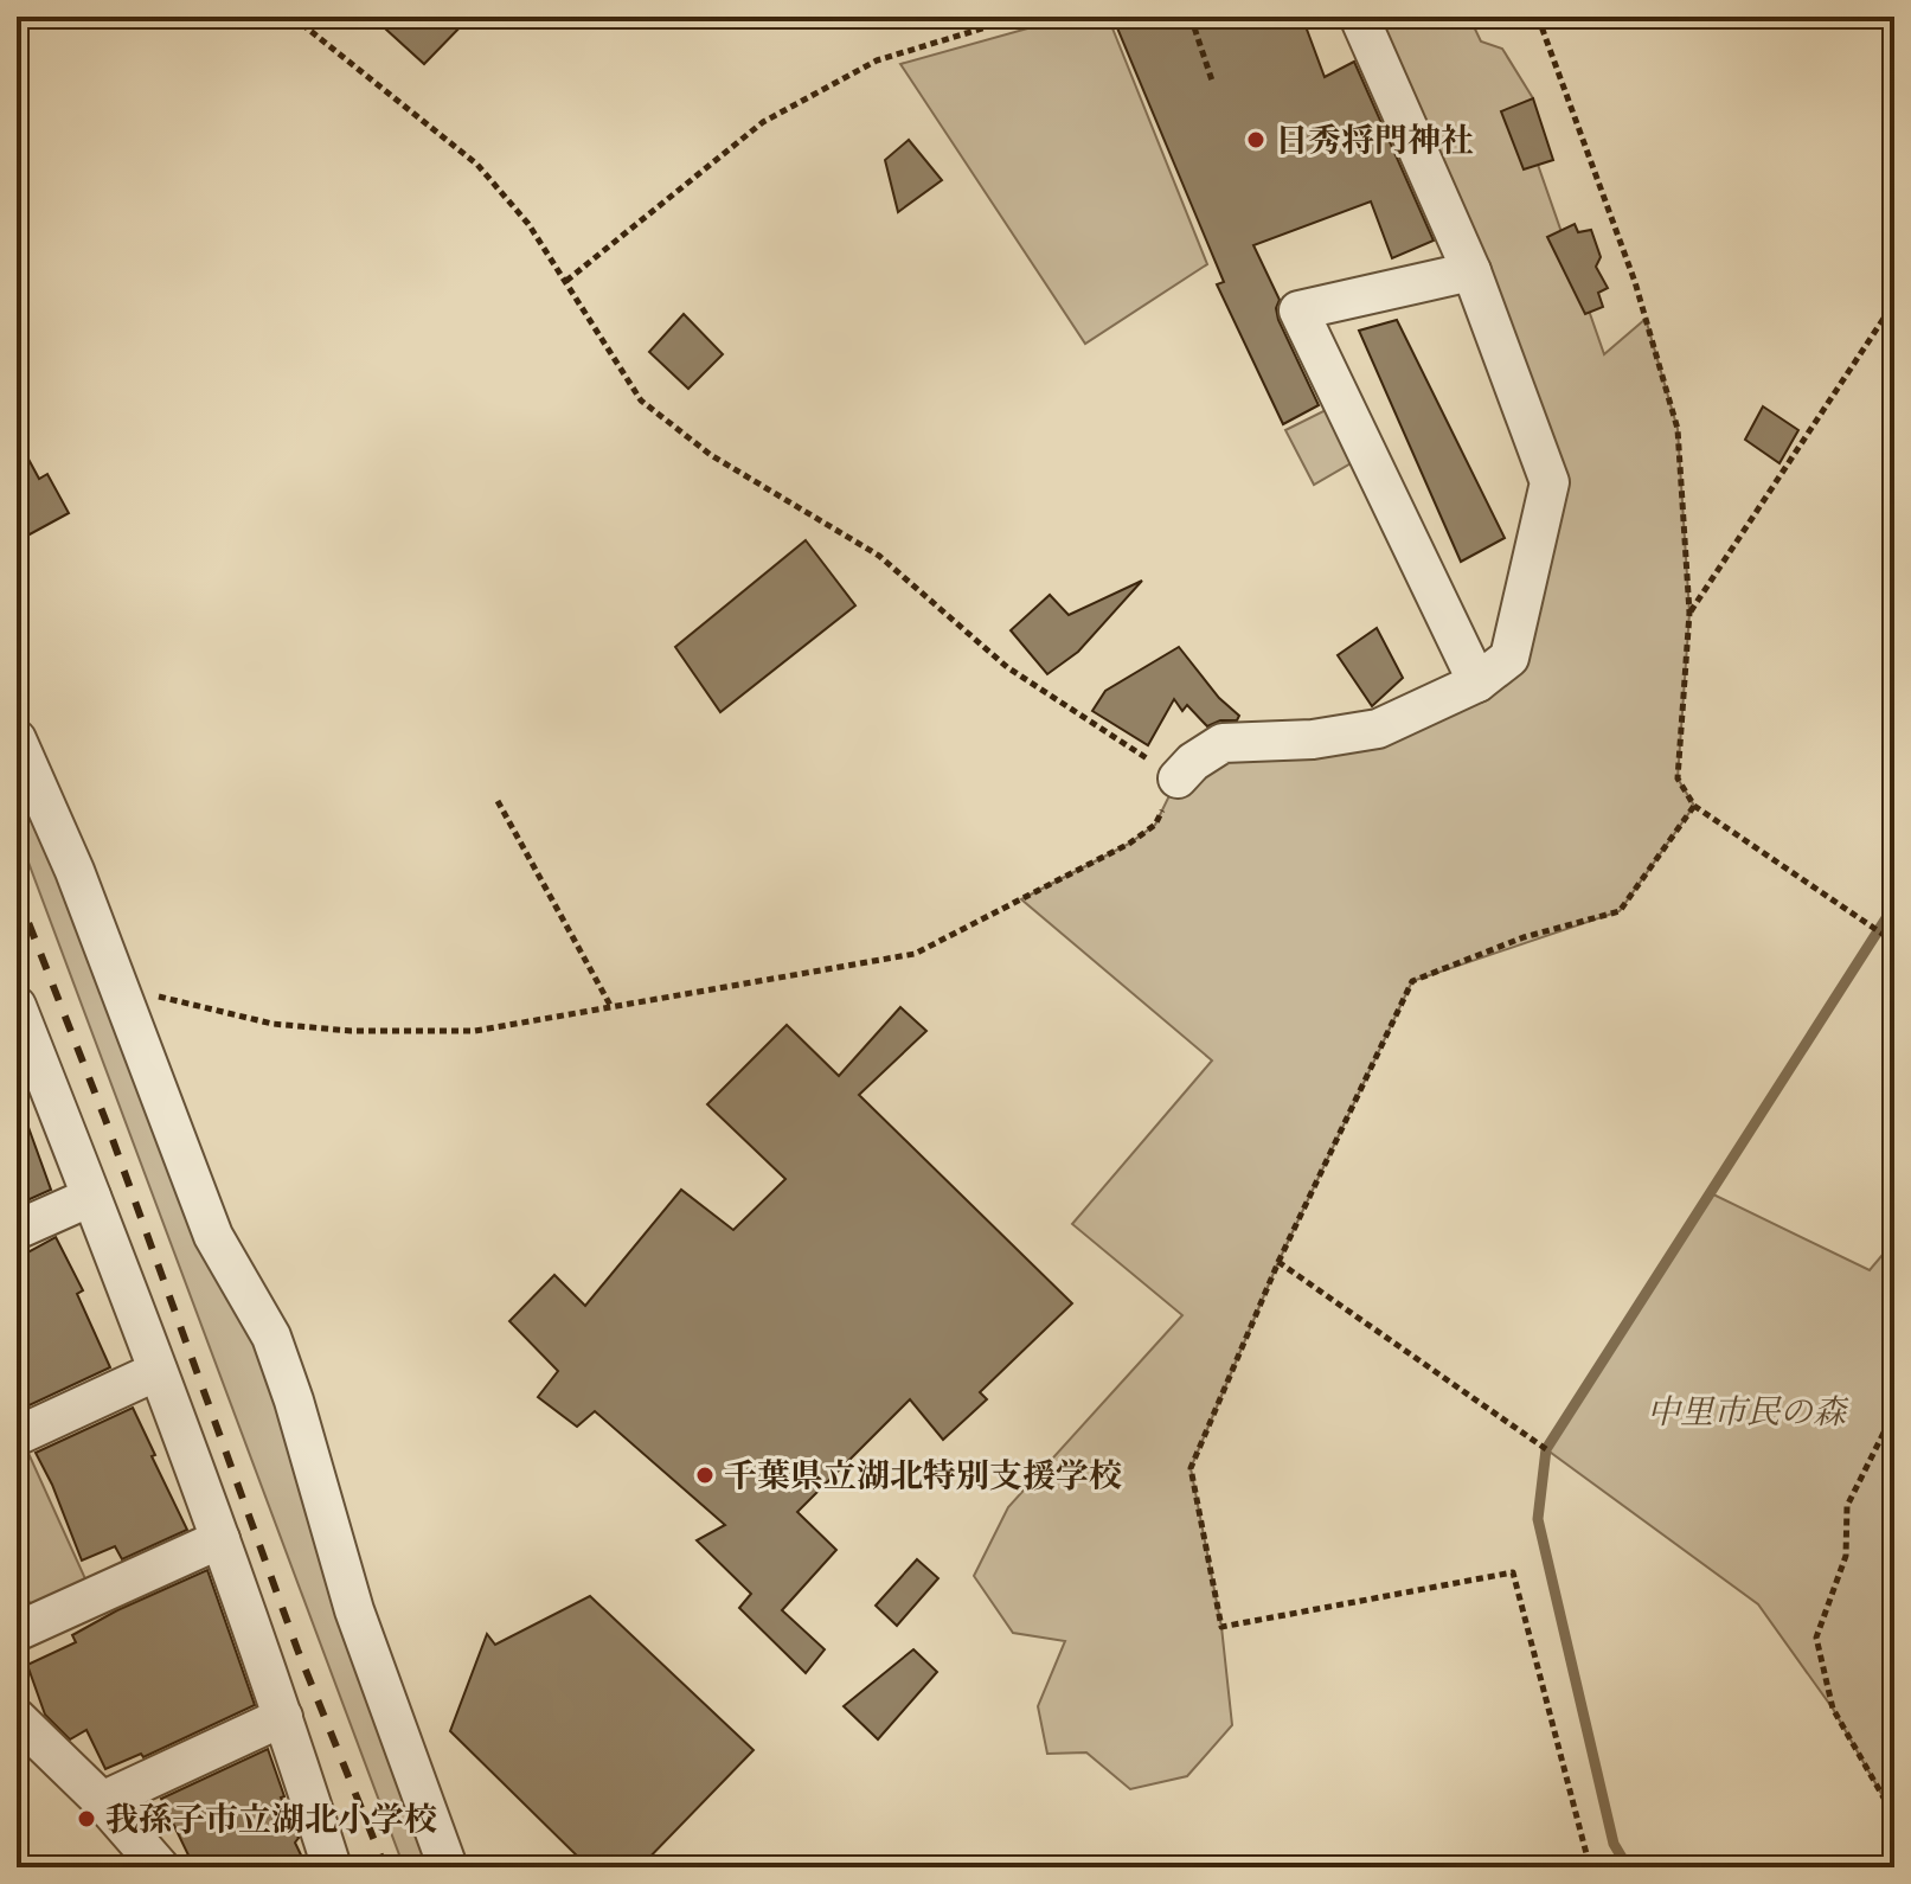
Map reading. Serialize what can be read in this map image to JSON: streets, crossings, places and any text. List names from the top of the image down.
{
  "parks": ["中里市民の森"],
  "places": ["日秀将門神社", "千葉県立湖北特別支援学校", "我孫子市立湖北小学校"]
}
